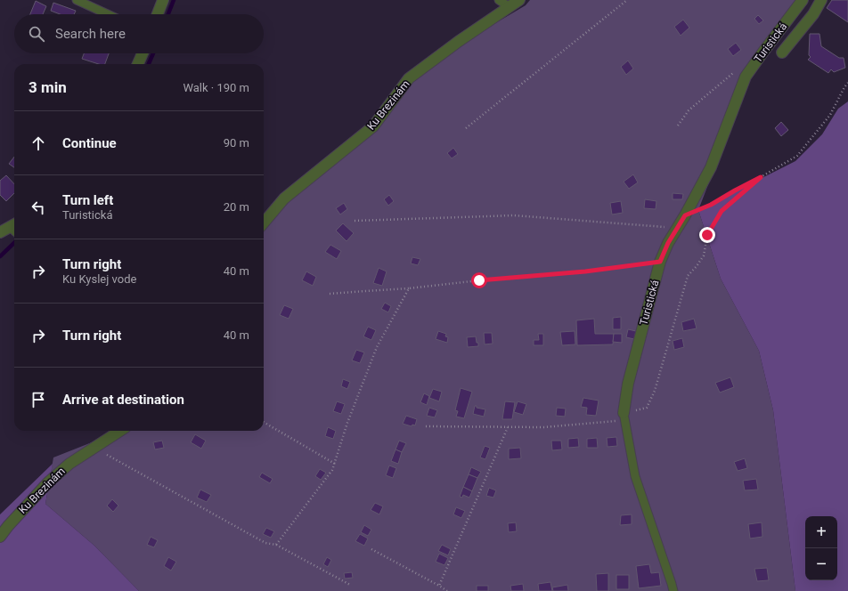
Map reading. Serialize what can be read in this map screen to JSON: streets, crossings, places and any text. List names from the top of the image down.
{
  "streets": {
    "street": ["Turistická", "Ku Brezinám"]
  },
  "page": {
    "search": "Search here",
    "heading": ["3 min", "Walk · 190 m"],
    "list": [
      ["Continue", "90 m"],
      ["Turn left", "Turistická", "20 m"],
      ["Turn right", "Ku Kyslej vode", "40 m"],
      ["Turn right", "40 m"],
      "Arrive at destination"
    ],
    "map_buttons": ["+", "−"]
  }
}
